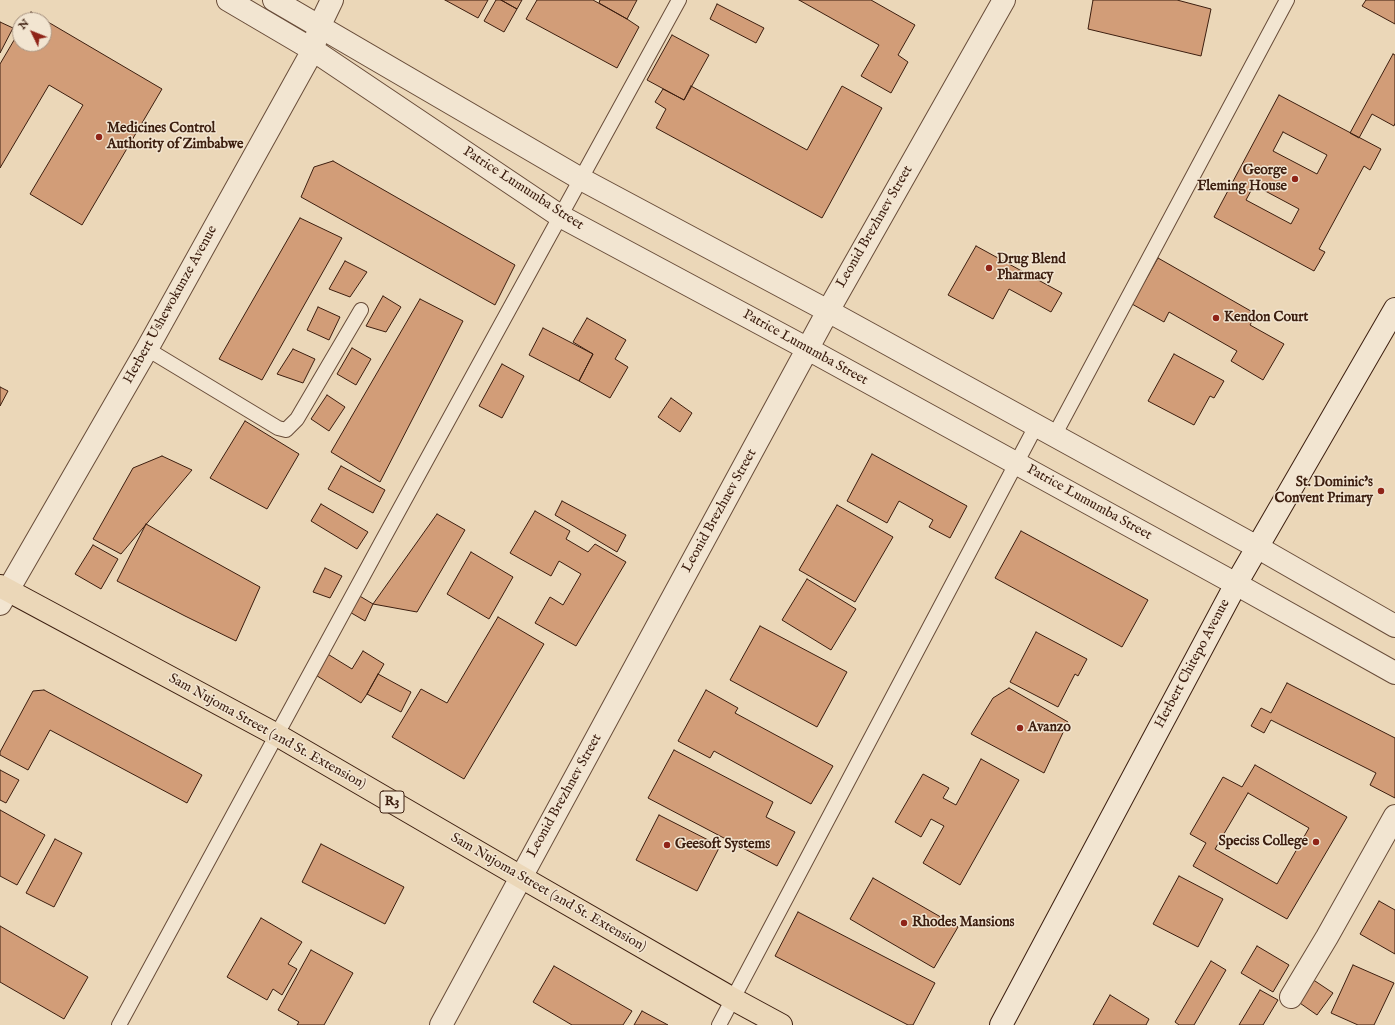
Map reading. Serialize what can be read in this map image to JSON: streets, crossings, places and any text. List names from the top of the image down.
{
  "streets": {
    "highway": ["Sam Nujoma Street (2nd St. Extension)", "R3"],
    "street": [
      "Patrice Lumumba Street",
      "Leonid Brezhnev Street",
      "Herbert Ushewokunze Avenue",
      "Herbert Chitepo Avenue"
    ]
  },
  "crossings": [
    ["Patrice Lumumba Street", "Leonid Brezhnev Street"],
    ["Patrice Lumumba Street", "Herbert Ushewokunze Avenue"],
    ["Patrice Lumumba Street", "Herbert Chitepo Avenue"],
    ["Leonid Brezhnev Street", "Sam Nujoma Street (2nd St. Extension)"],
    ["Herbert Ushewokunze Avenue", "Sam Nujoma Street (2nd St. Extension)"]
  ],
  "places": [
    "Medicines Control Authority of Zimbabwe",
    "George Fleming House",
    "Drug Blend Pharmacy",
    "Kendon Court",
    "St. Dominic's Convent Primary",
    "Avanzo",
    "Speciss College",
    "Geesoft Systems",
    "Rhodes Mansions"
  ],
  "north": "top left"
}
